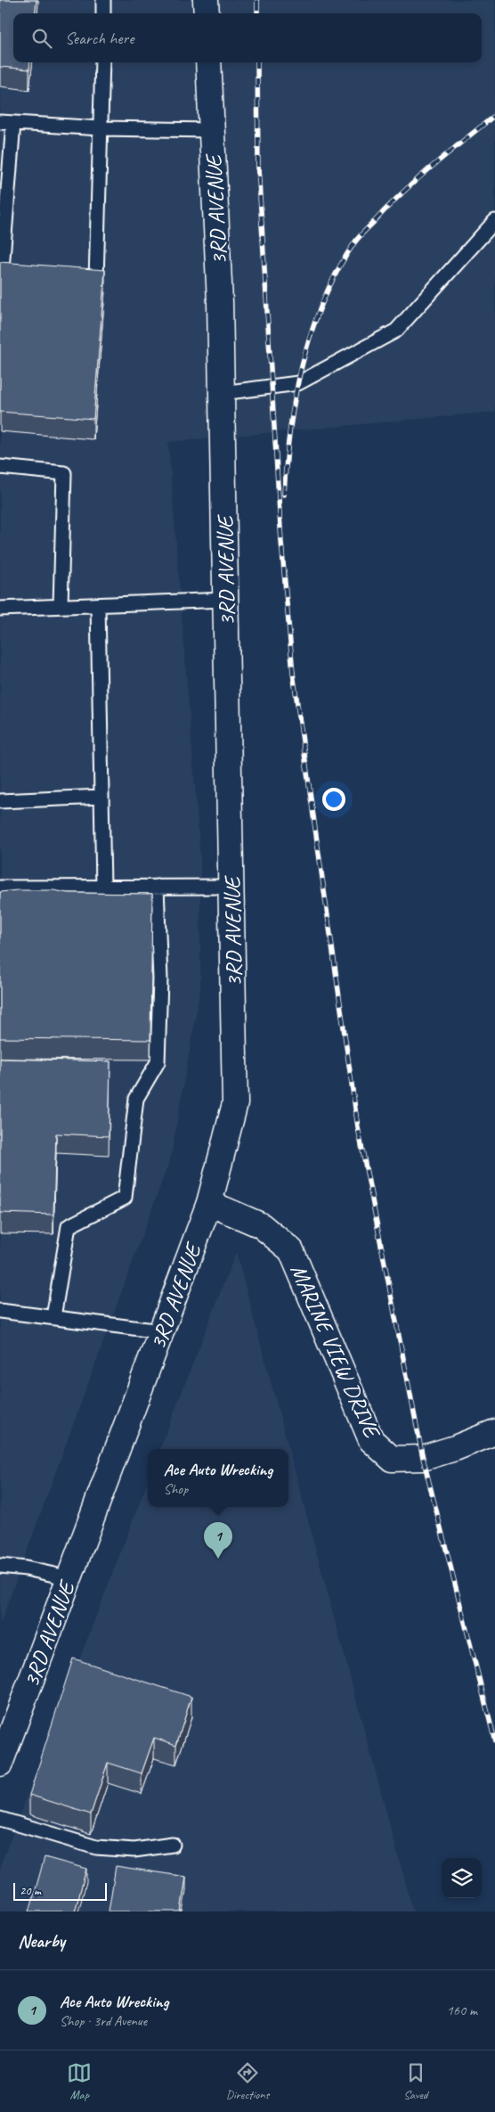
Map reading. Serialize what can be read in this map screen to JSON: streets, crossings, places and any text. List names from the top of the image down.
{
  "streets": {
    "main road": ["3RD AVENUE", "MARINE VIEW DRIVE"]
  },
  "crossings": [
    ["3RD AVENUE", "MARINE VIEW DRIVE"]
  ],
  "scale_bar": "20 m",
  "page": {
    "search": "Search here",
    "popup": ["Ace Auto Wrecking", "Shop"],
    "pins": "1",
    "scale": "20 m",
    "heading": "Nearby",
    "list": [
      {
        "mark": "1",
        "name": "Ace Auto Wrecking",
        "note": "Shop · 3rd Avenue",
        "value": "160 m"
      }
    ],
    "nav": ["Map", "Directions", "Saved"]
  }
}
